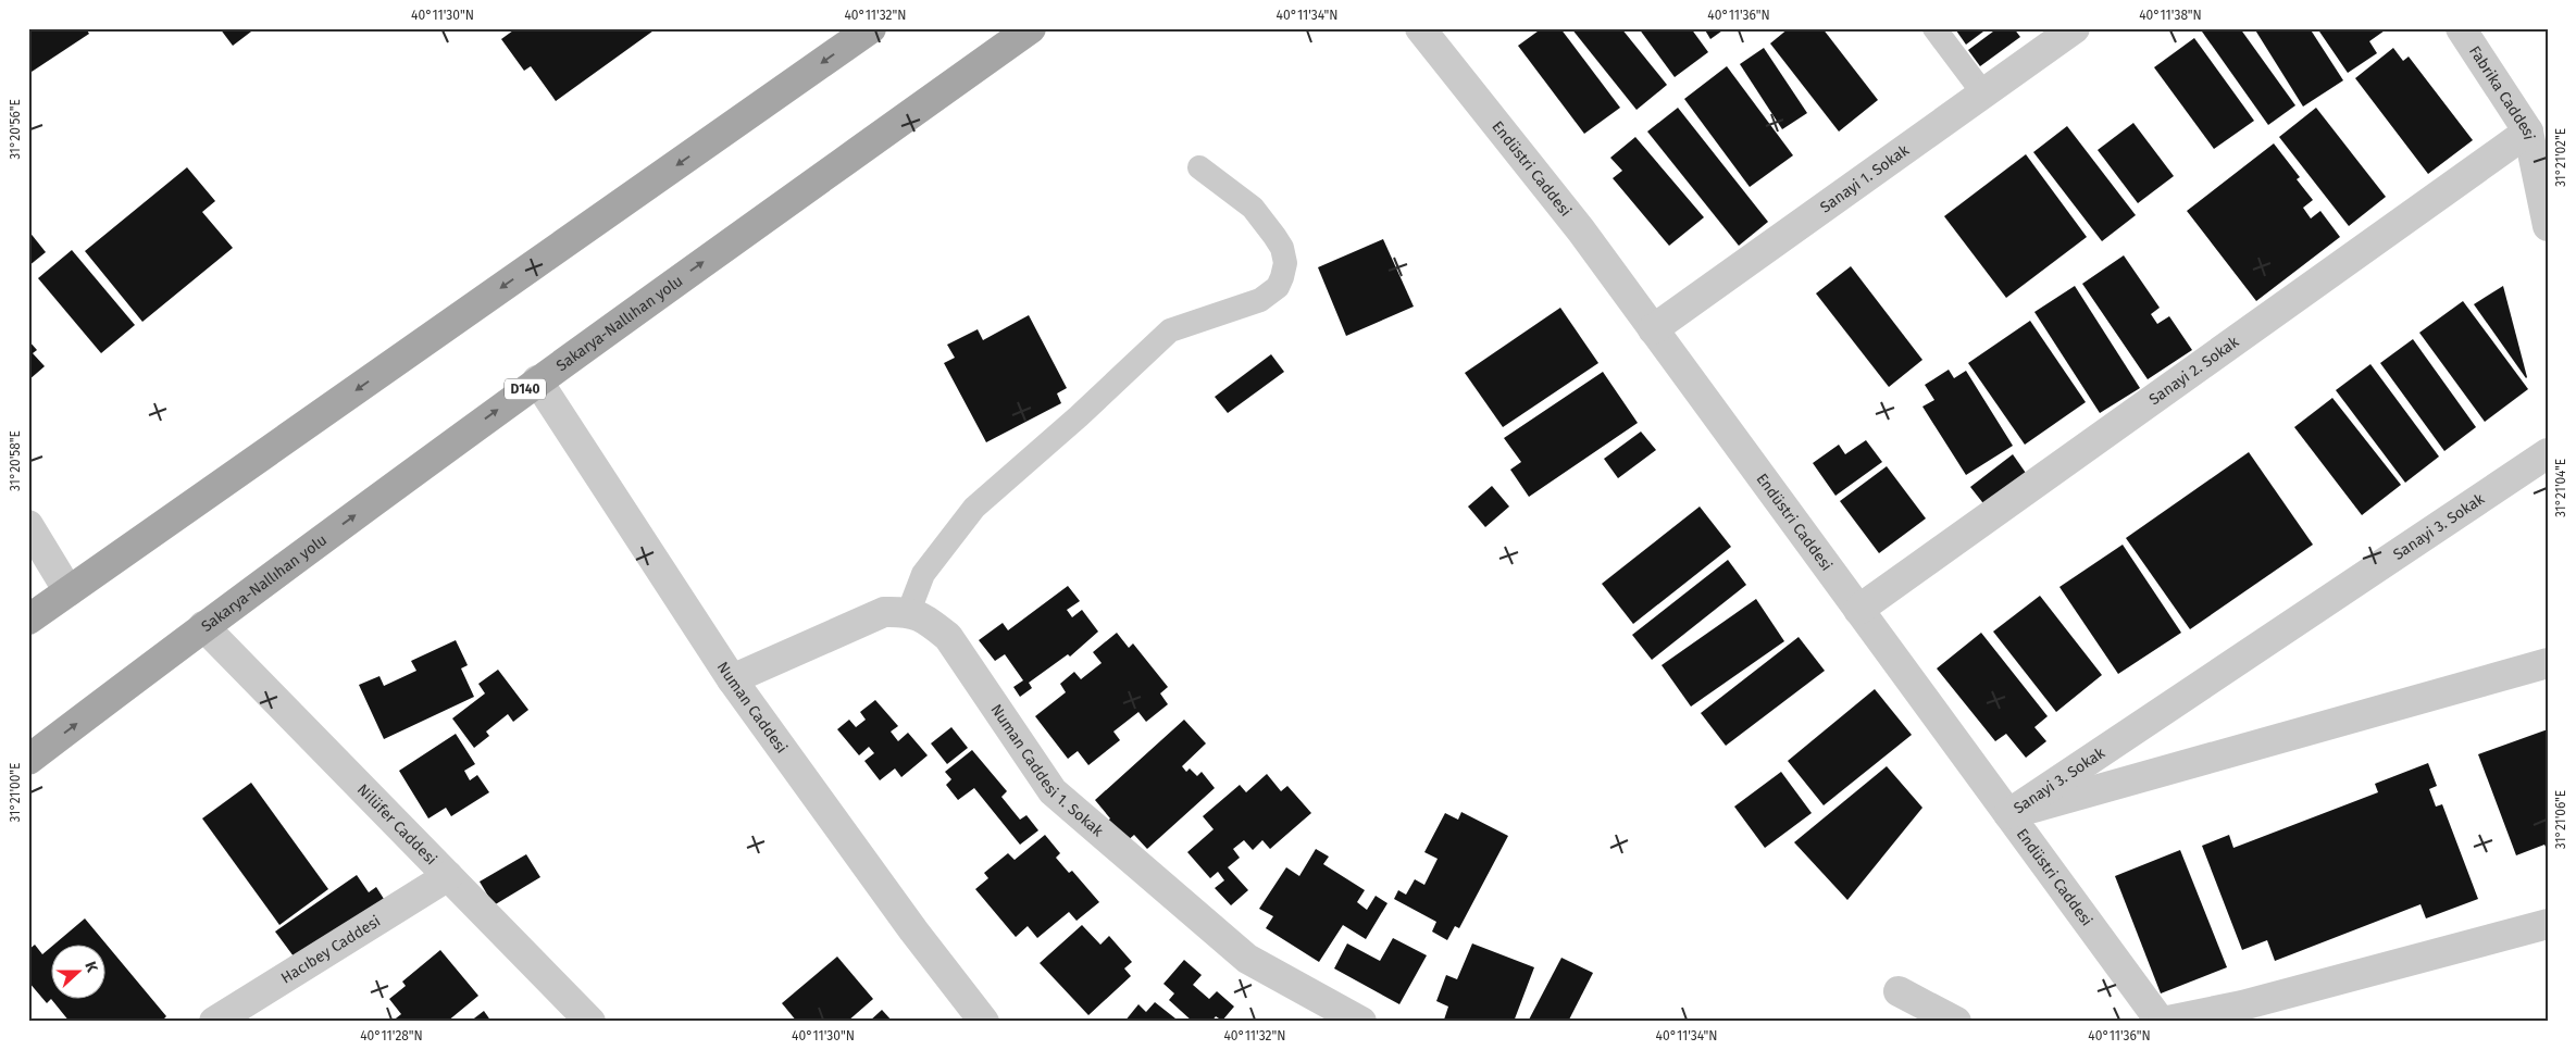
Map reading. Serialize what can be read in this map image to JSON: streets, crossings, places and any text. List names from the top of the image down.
{
  "streets": {
    "main road": ["Sakarya-Nallıhan yolu", "D140"],
    "street": [
      "Fabrika Caddesi",
      "Endüstri Caddesi",
      "Sanayi 1. Sokak",
      "Sanayi 2. Sokak",
      "Sanayi 3. Sokak",
      "Numan Caddesi",
      "Numan Caddesi 1. Sokak",
      "Nilüfer Caddesi",
      "Hacıbey Caddesi"
    ]
  },
  "crossings": [
    ["Fabrika Caddesi", "Sanayi 2. Sokak"],
    ["Endüstri Caddesi", "Sanayi 1. Sokak"],
    ["Endüstri Caddesi", "Sanayi 2. Sokak"],
    ["Endüstri Caddesi", "Sanayi 3. Sokak"],
    ["Sakarya-Nallıhan yolu", "Numan Caddesi"],
    ["Sakarya-Nallıhan yolu", "Nilüfer Caddesi"],
    ["Nilüfer Caddesi", "Hacıbey Caddesi"]
  ],
  "north": "right",
  "coordinates": [
    "40°11'30\"N",
    "40°11'32\"N",
    "40°11'34\"N",
    "40°11'36\"N",
    "40°11'38\"N",
    "31°20'56\"E",
    "31°21'02\"E",
    "31°20'58\"E",
    "31°21'04\"E",
    "31°21'00\"E",
    "31°21'06\"E",
    "40°11'28\"N"
  ]
}
